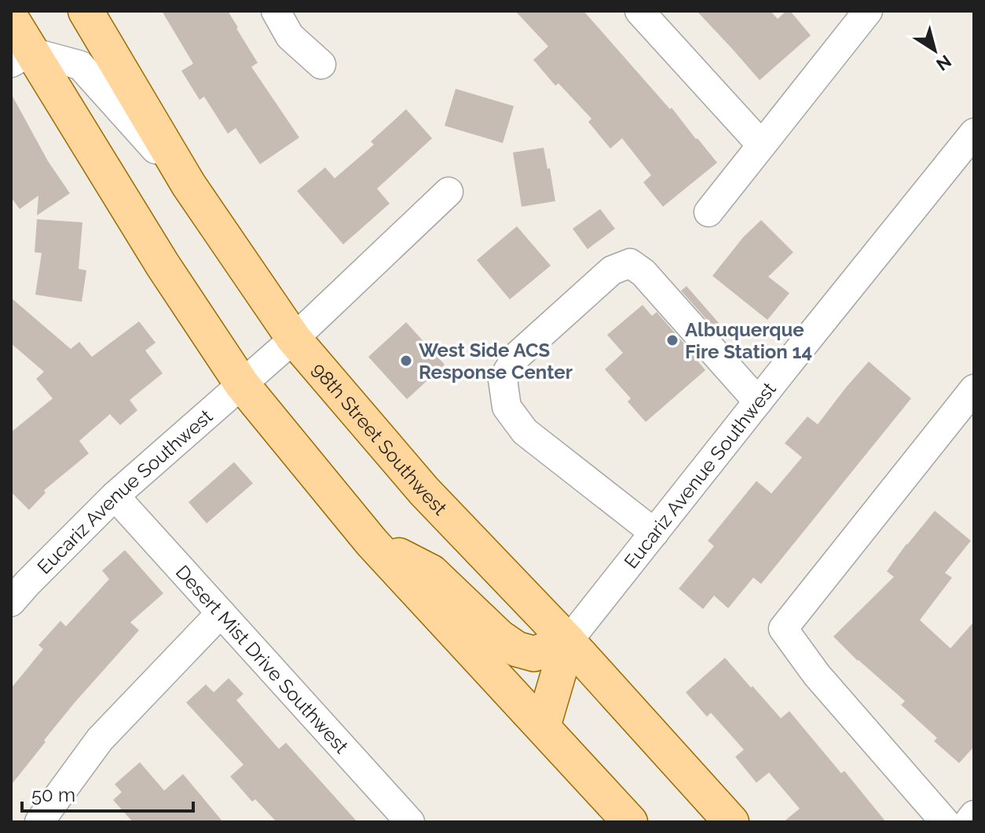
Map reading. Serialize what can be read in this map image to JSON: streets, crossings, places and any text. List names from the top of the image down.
{
  "streets": {
    "main road": ["98th Street Southwest"],
    "street": ["Eucariz Avenue Southwest", "Desert Mist Drive Southwest"]
  },
  "crossings": [
    ["98th Street Southwest", "Eucariz Avenue Southwest"],
    ["Eucariz Avenue Southwest", "Desert Mist Drive Southwest"]
  ],
  "places": ["Albuquerque Fire Station 14", "West Side ACS Response Center"],
  "scale_bar": "50 m",
  "north": "bottom right"
}
